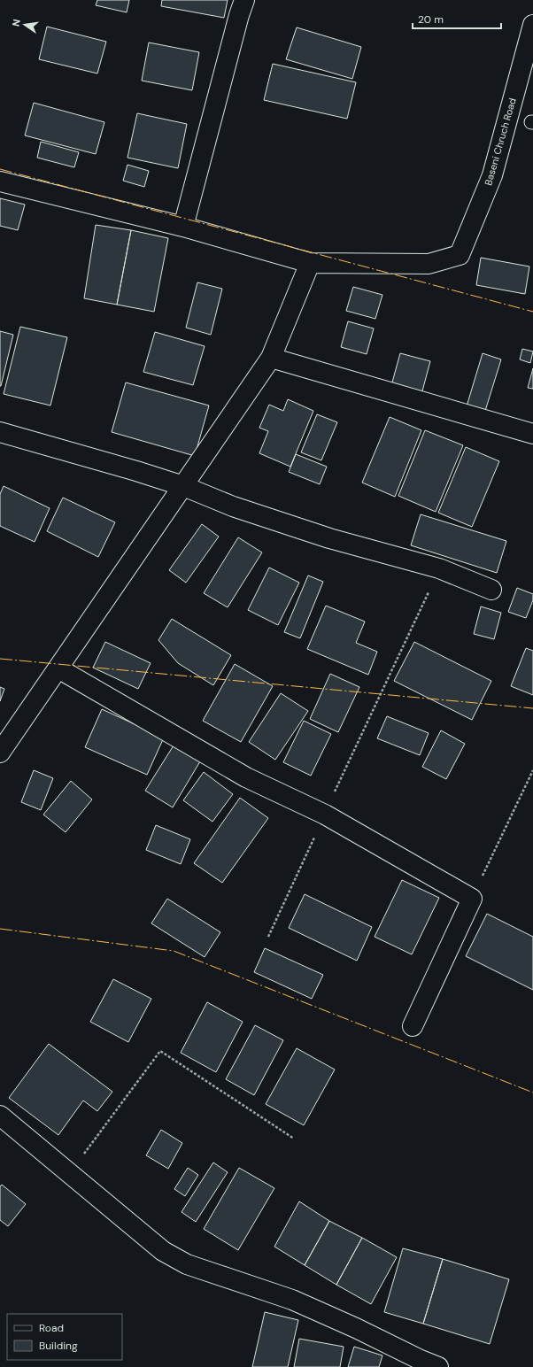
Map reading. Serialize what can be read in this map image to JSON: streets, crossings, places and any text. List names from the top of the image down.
{
  "streets": {
    "street": ["Baseni Chruch Road"]
  },
  "legend": ["Road", "Building"],
  "scale_bar": "20 m",
  "north": "left"
}
